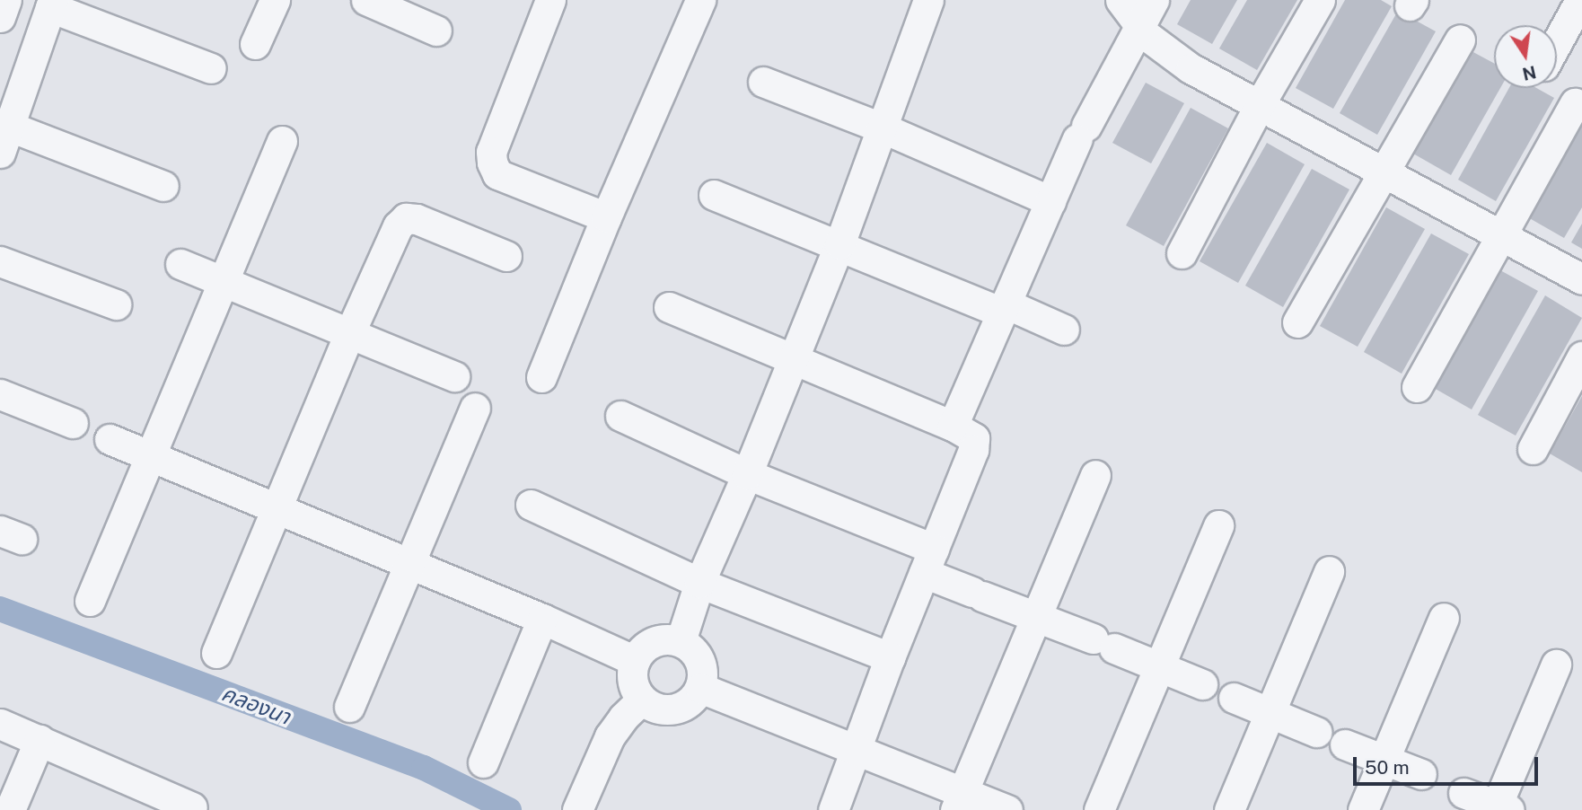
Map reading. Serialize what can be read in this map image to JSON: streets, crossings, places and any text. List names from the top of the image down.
{
  "water": ["คลองนา"],
  "scale_bar": "50 m",
  "north": "bottom"
}
